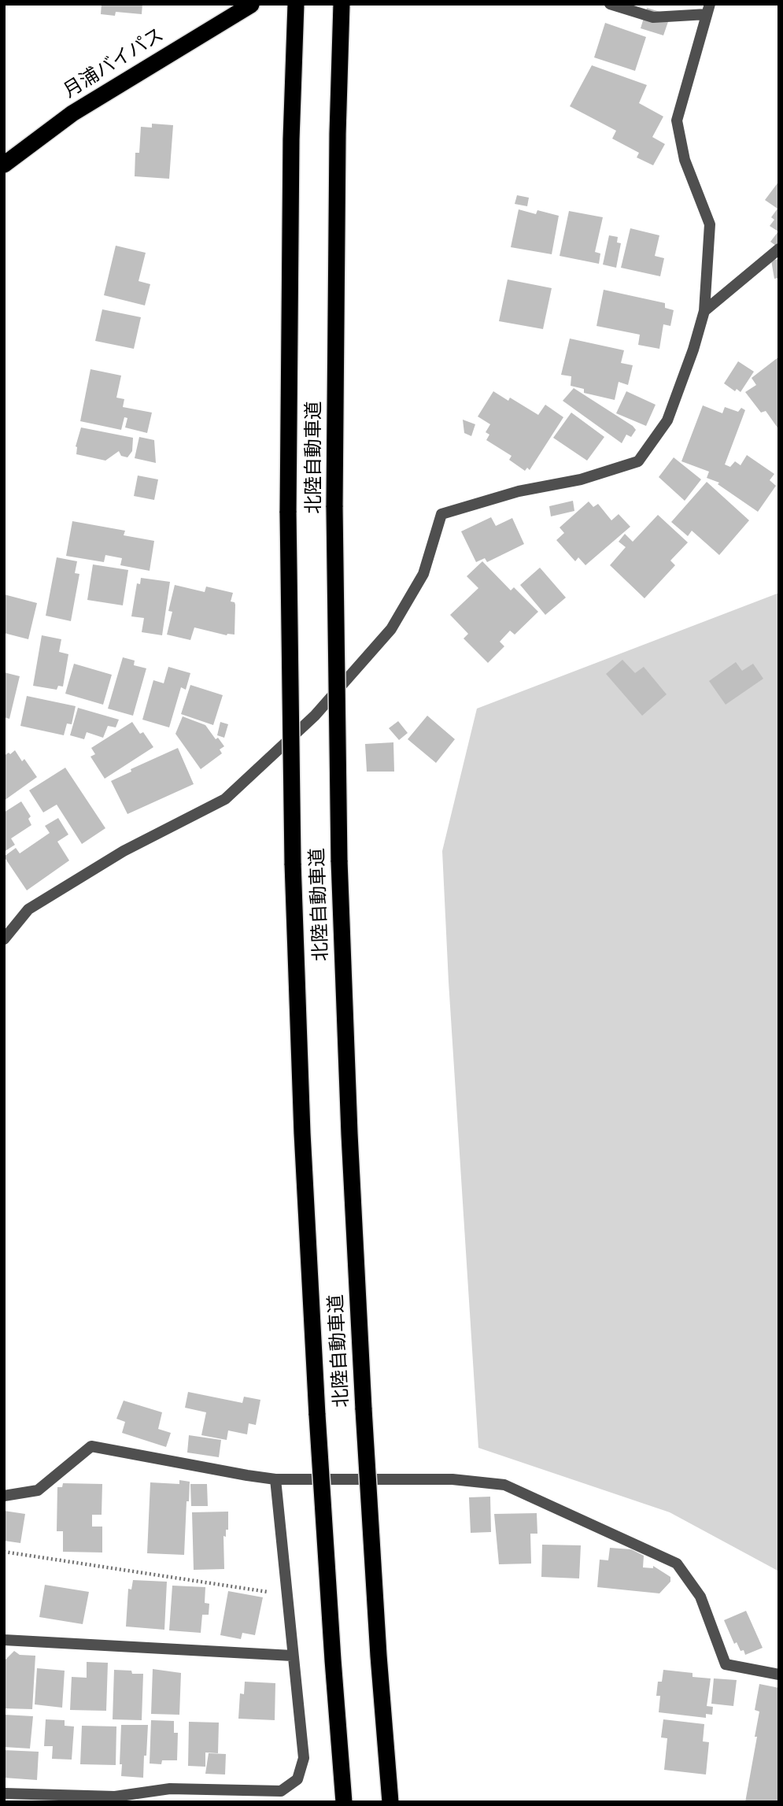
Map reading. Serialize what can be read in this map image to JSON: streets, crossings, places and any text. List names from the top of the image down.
{
  "streets": {
    "highway": ["月浦バイパス", "北陸自動車道"]
  }
}
